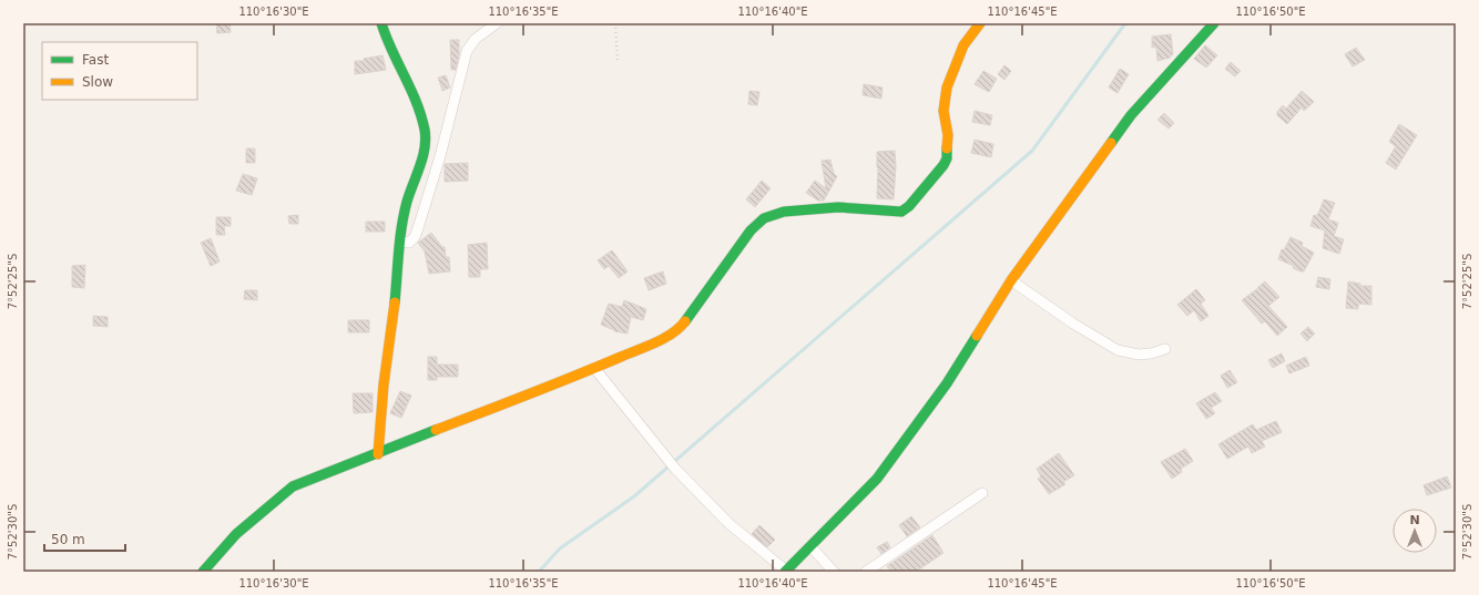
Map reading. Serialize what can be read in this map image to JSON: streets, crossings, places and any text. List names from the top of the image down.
{
  "legend": ["Fast", "Slow"],
  "scale_bar": "50 m",
  "north": "top",
  "coordinates": [
    "110°16'30\"E",
    "110°16'35\"E",
    "110°16'40\"E",
    "110°16'45\"E",
    "110°16'50\"E",
    "7°52'25\"S",
    "7°52'30\"S"
  ]
}
